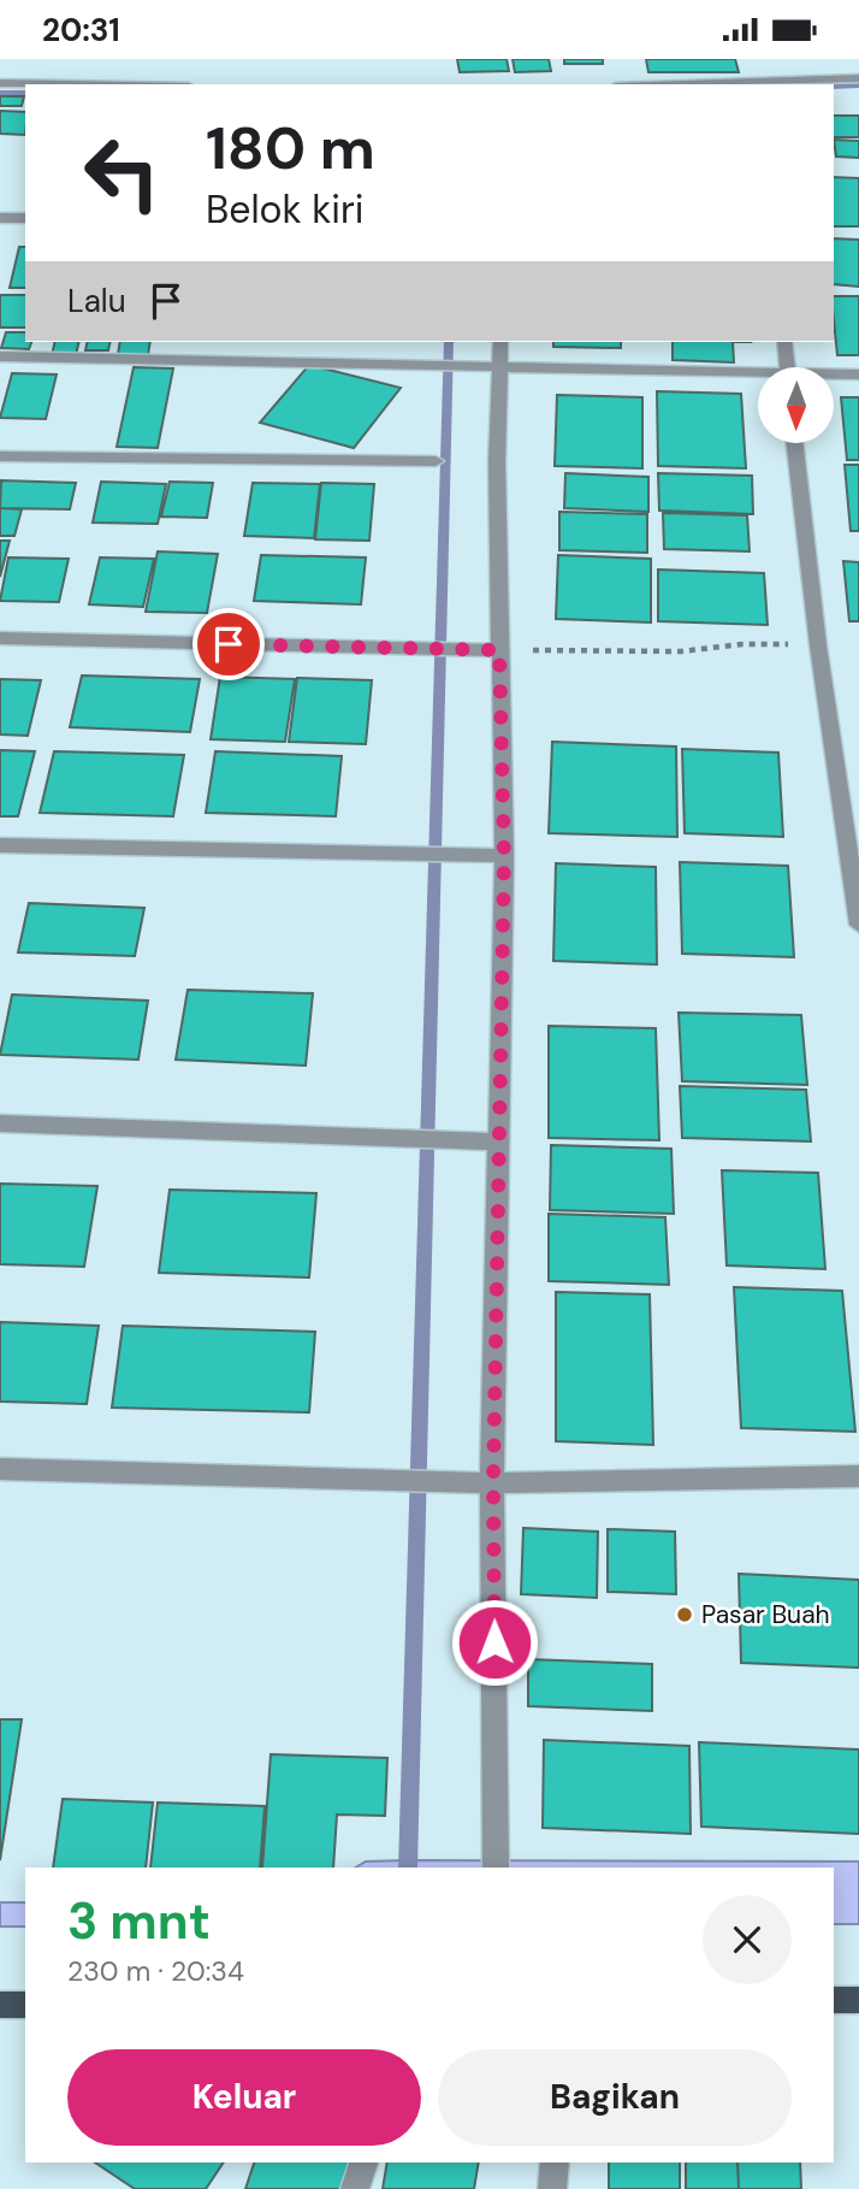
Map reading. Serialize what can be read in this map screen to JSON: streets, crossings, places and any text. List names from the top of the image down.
{
  "places": ["Pasar Buah"],
  "north": "bottom",
  "page": {
    "status": "20:31",
    "turn": ["180 m", "Belok kiri"],
    "then": "Lalu",
    "heading": ["3 mnt", "230 m · 20:34"],
    "buttons": ["Keluar", "Bagikan"]
  }
}
